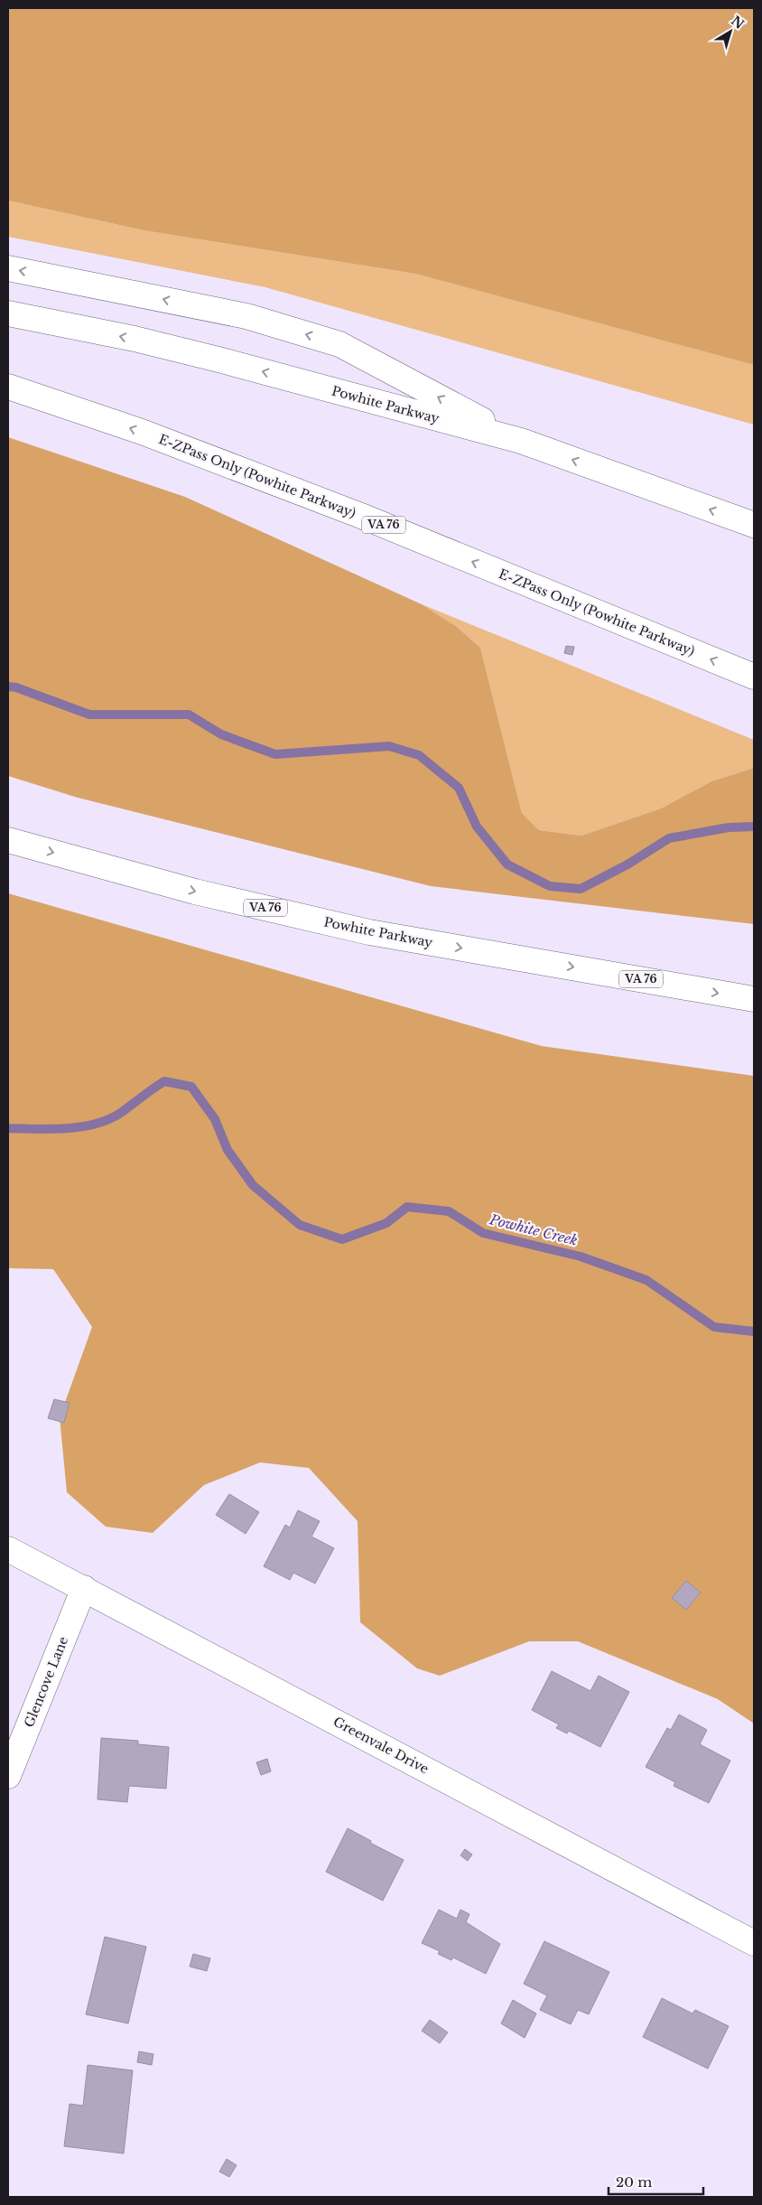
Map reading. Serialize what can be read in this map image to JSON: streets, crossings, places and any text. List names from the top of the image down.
{
  "streets": {
    "main road": [
      "Powhite Parkway",
      "E-ZPass Only (Powhite Parkway)",
      "VA 76",
      "Glencove Lane",
      "Greenvale Drive"
    ]
  },
  "crossings": [
    ["Glencove Lane", "Greenvale Drive"]
  ],
  "water": ["Powhite Creek"],
  "scale_bar": "20 m",
  "north": "top right"
}
